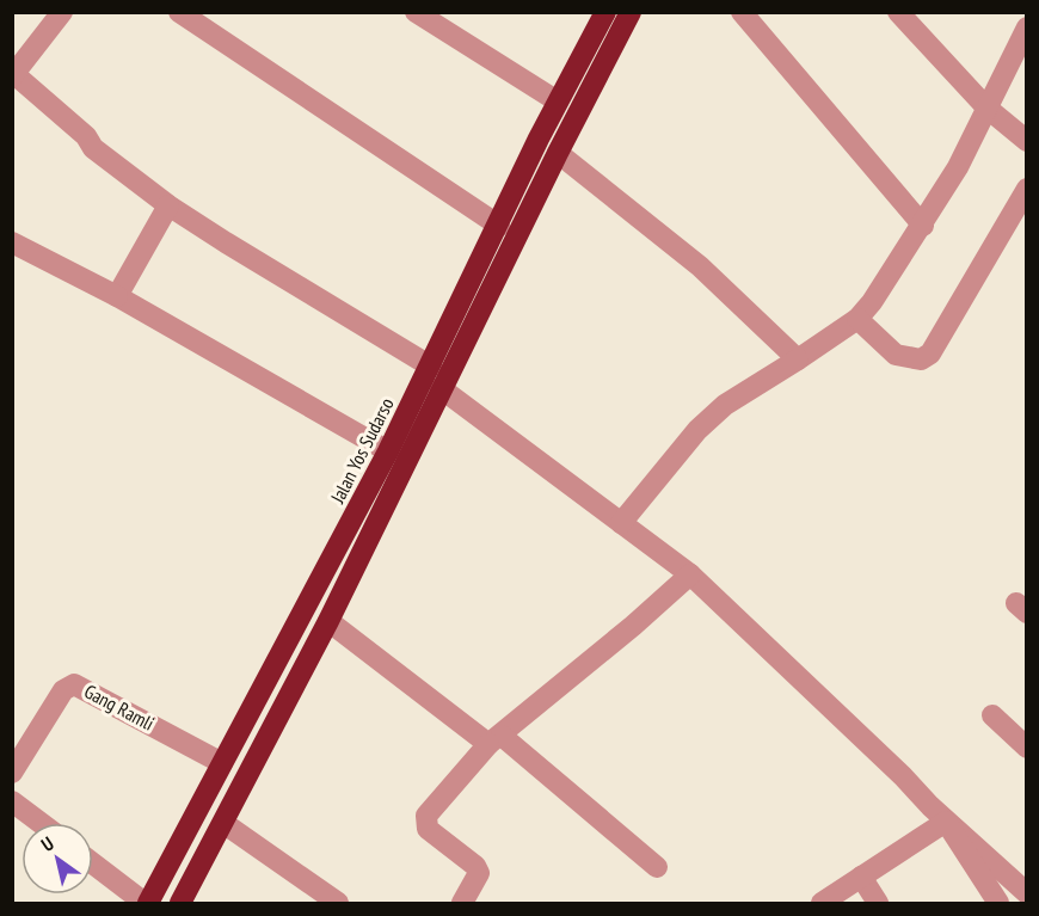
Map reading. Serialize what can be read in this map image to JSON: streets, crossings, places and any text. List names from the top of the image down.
{
  "streets": {
    "highway": ["Jalan Yos Sudarso"],
    "street": ["Gang Ramli"]
  },
  "crossings": [
    ["Jalan Yos Sudarso", "Gang Ramli"]
  ],
  "north": "top left"
}
